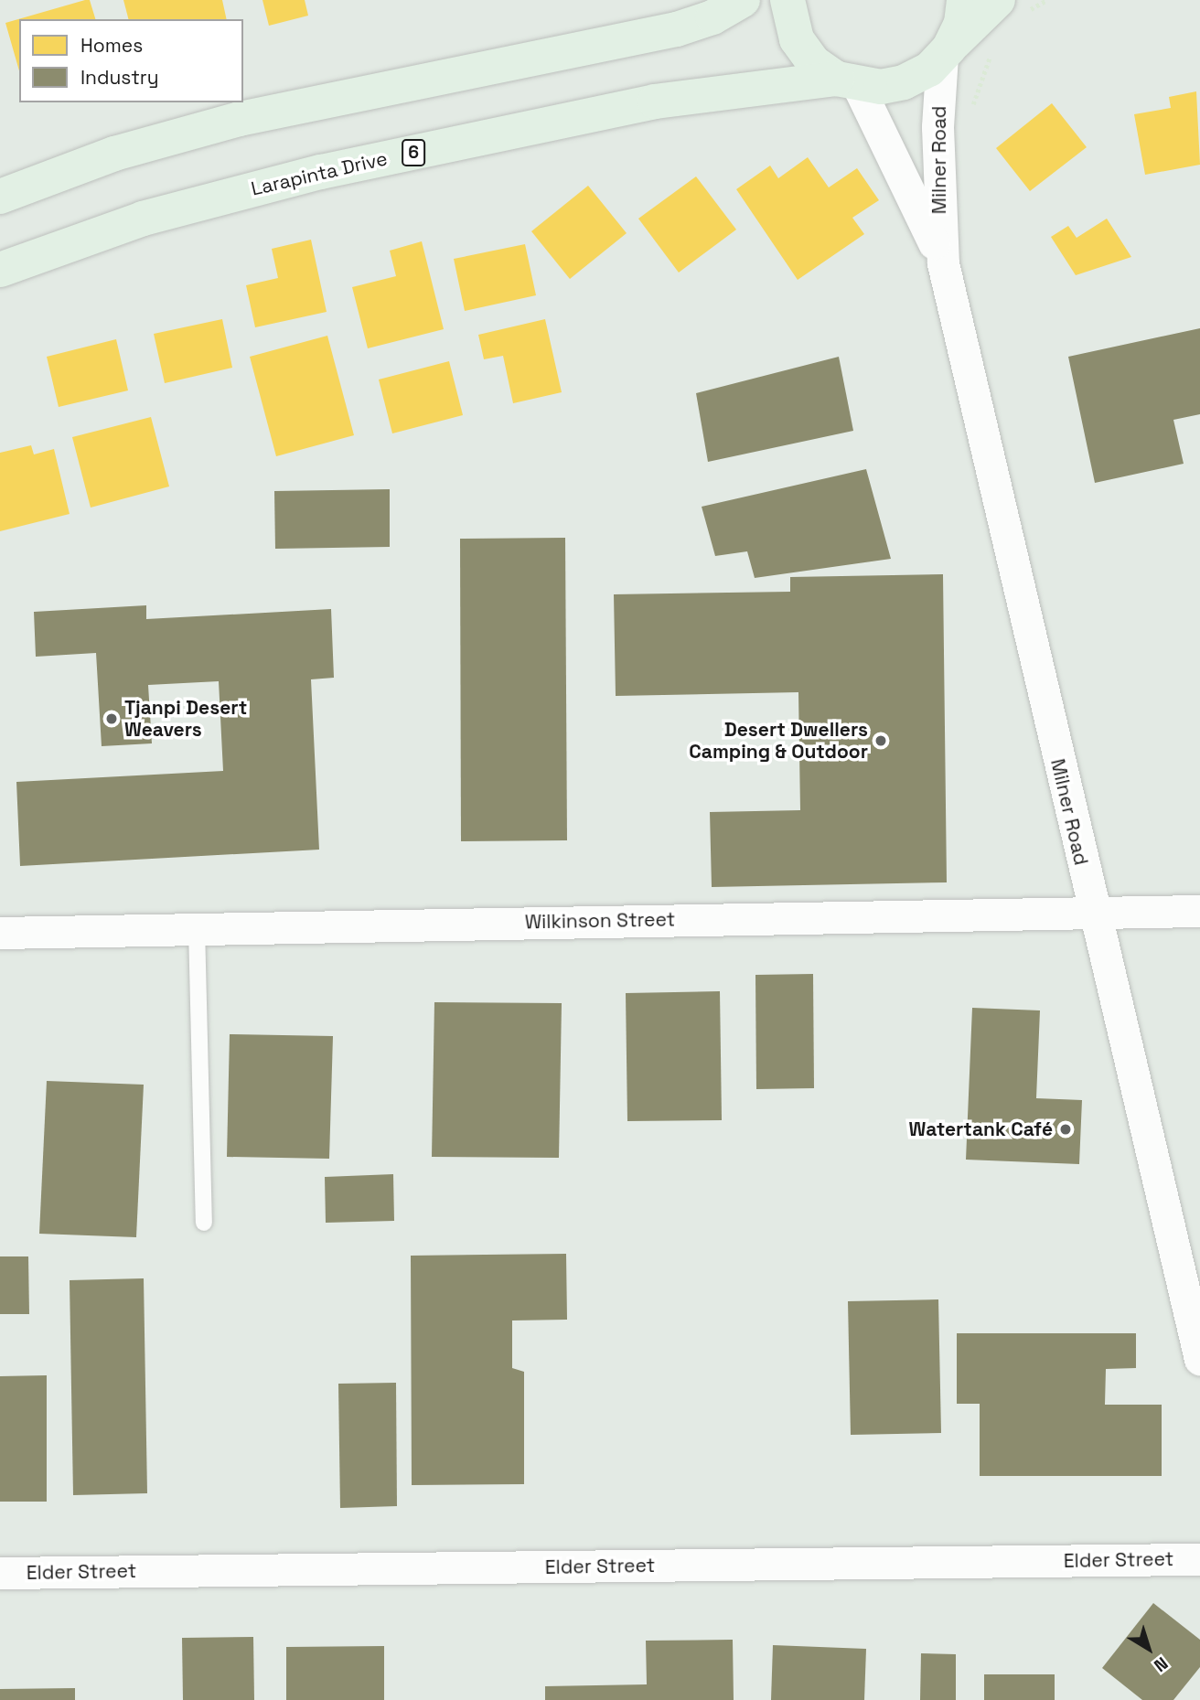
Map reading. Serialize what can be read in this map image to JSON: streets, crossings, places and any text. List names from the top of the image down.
{
  "streets": {
    "main road": ["6", "Larapinta Drive"],
    "street": ["Milner Road", "Wilkinson Street", "Elder Street"]
  },
  "crossings": [
    ["6", "Milner Road"],
    ["6", "Larapinta Drive"],
    ["Milner Road", "Larapinta Drive"],
    ["Milner Road", "Wilkinson Street"]
  ],
  "places": ["Tjanpi Desert Weavers", "Desert Dwellers Camping & Outdoor", "Watertank Café"],
  "legend": ["Homes", "Industry"],
  "north": "bottom right"
}
